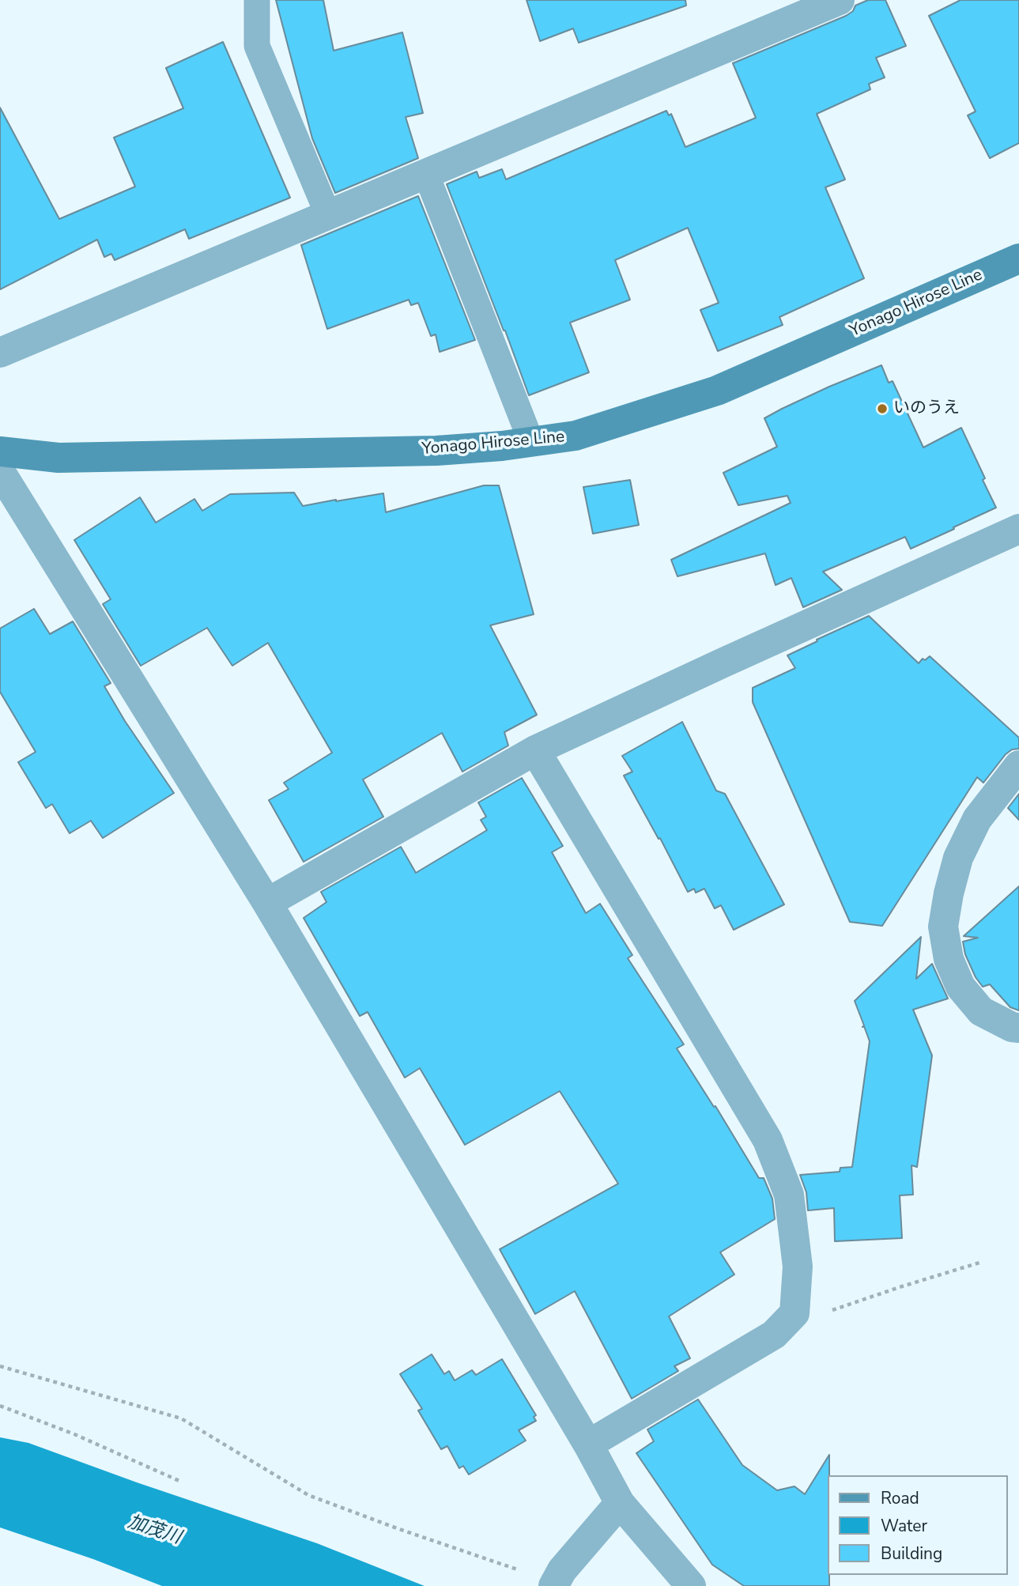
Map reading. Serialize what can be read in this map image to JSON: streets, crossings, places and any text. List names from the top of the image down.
{
  "streets": {
    "main road": ["Yonago Hirose Line"]
  },
  "water": ["加茂川"],
  "places": ["いのうえ"],
  "legend": ["Road", "Water", "Building"]
}
